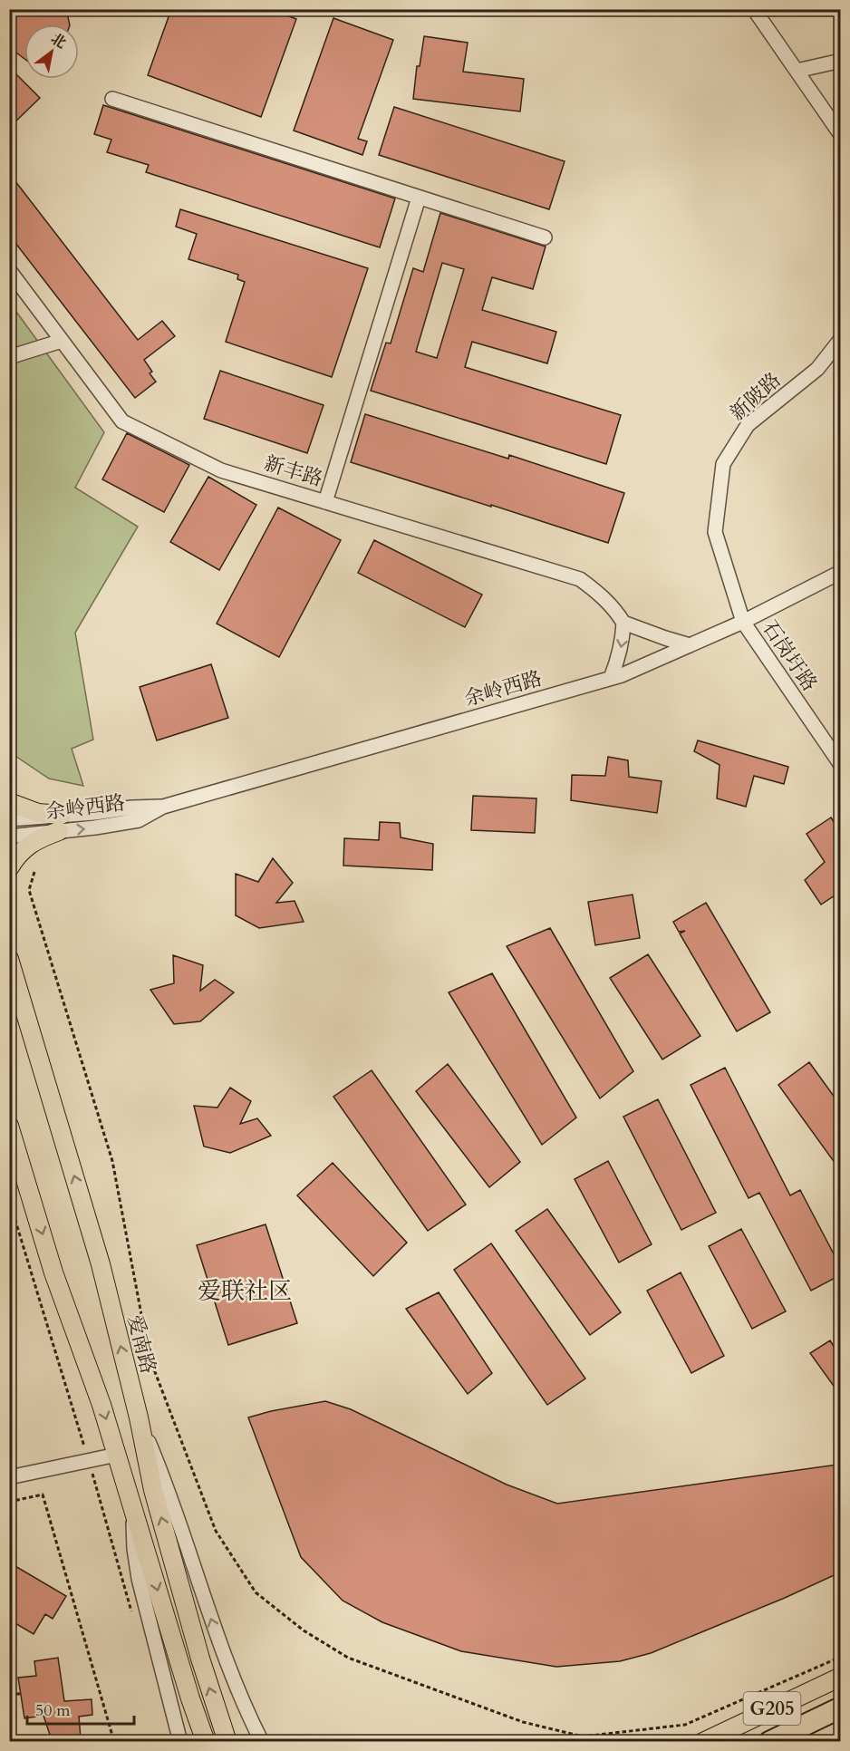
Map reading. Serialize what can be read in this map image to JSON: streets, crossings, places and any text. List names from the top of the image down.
{
  "streets": {
    "main road": ["爱南路", "G205"],
    "street": [
      "新陂路",
      "新丰路",
      "石岗圩路",
      "余岭西路"
    ]
  },
  "crossings": [
    ["新陂路", "石岗圩路"],
    ["新陂路", "余岭西路"],
    ["石岗圩路", "余岭西路"]
  ],
  "districts": ["爱联社区"],
  "scale_bar": "50 m",
  "north": "top right"
}
